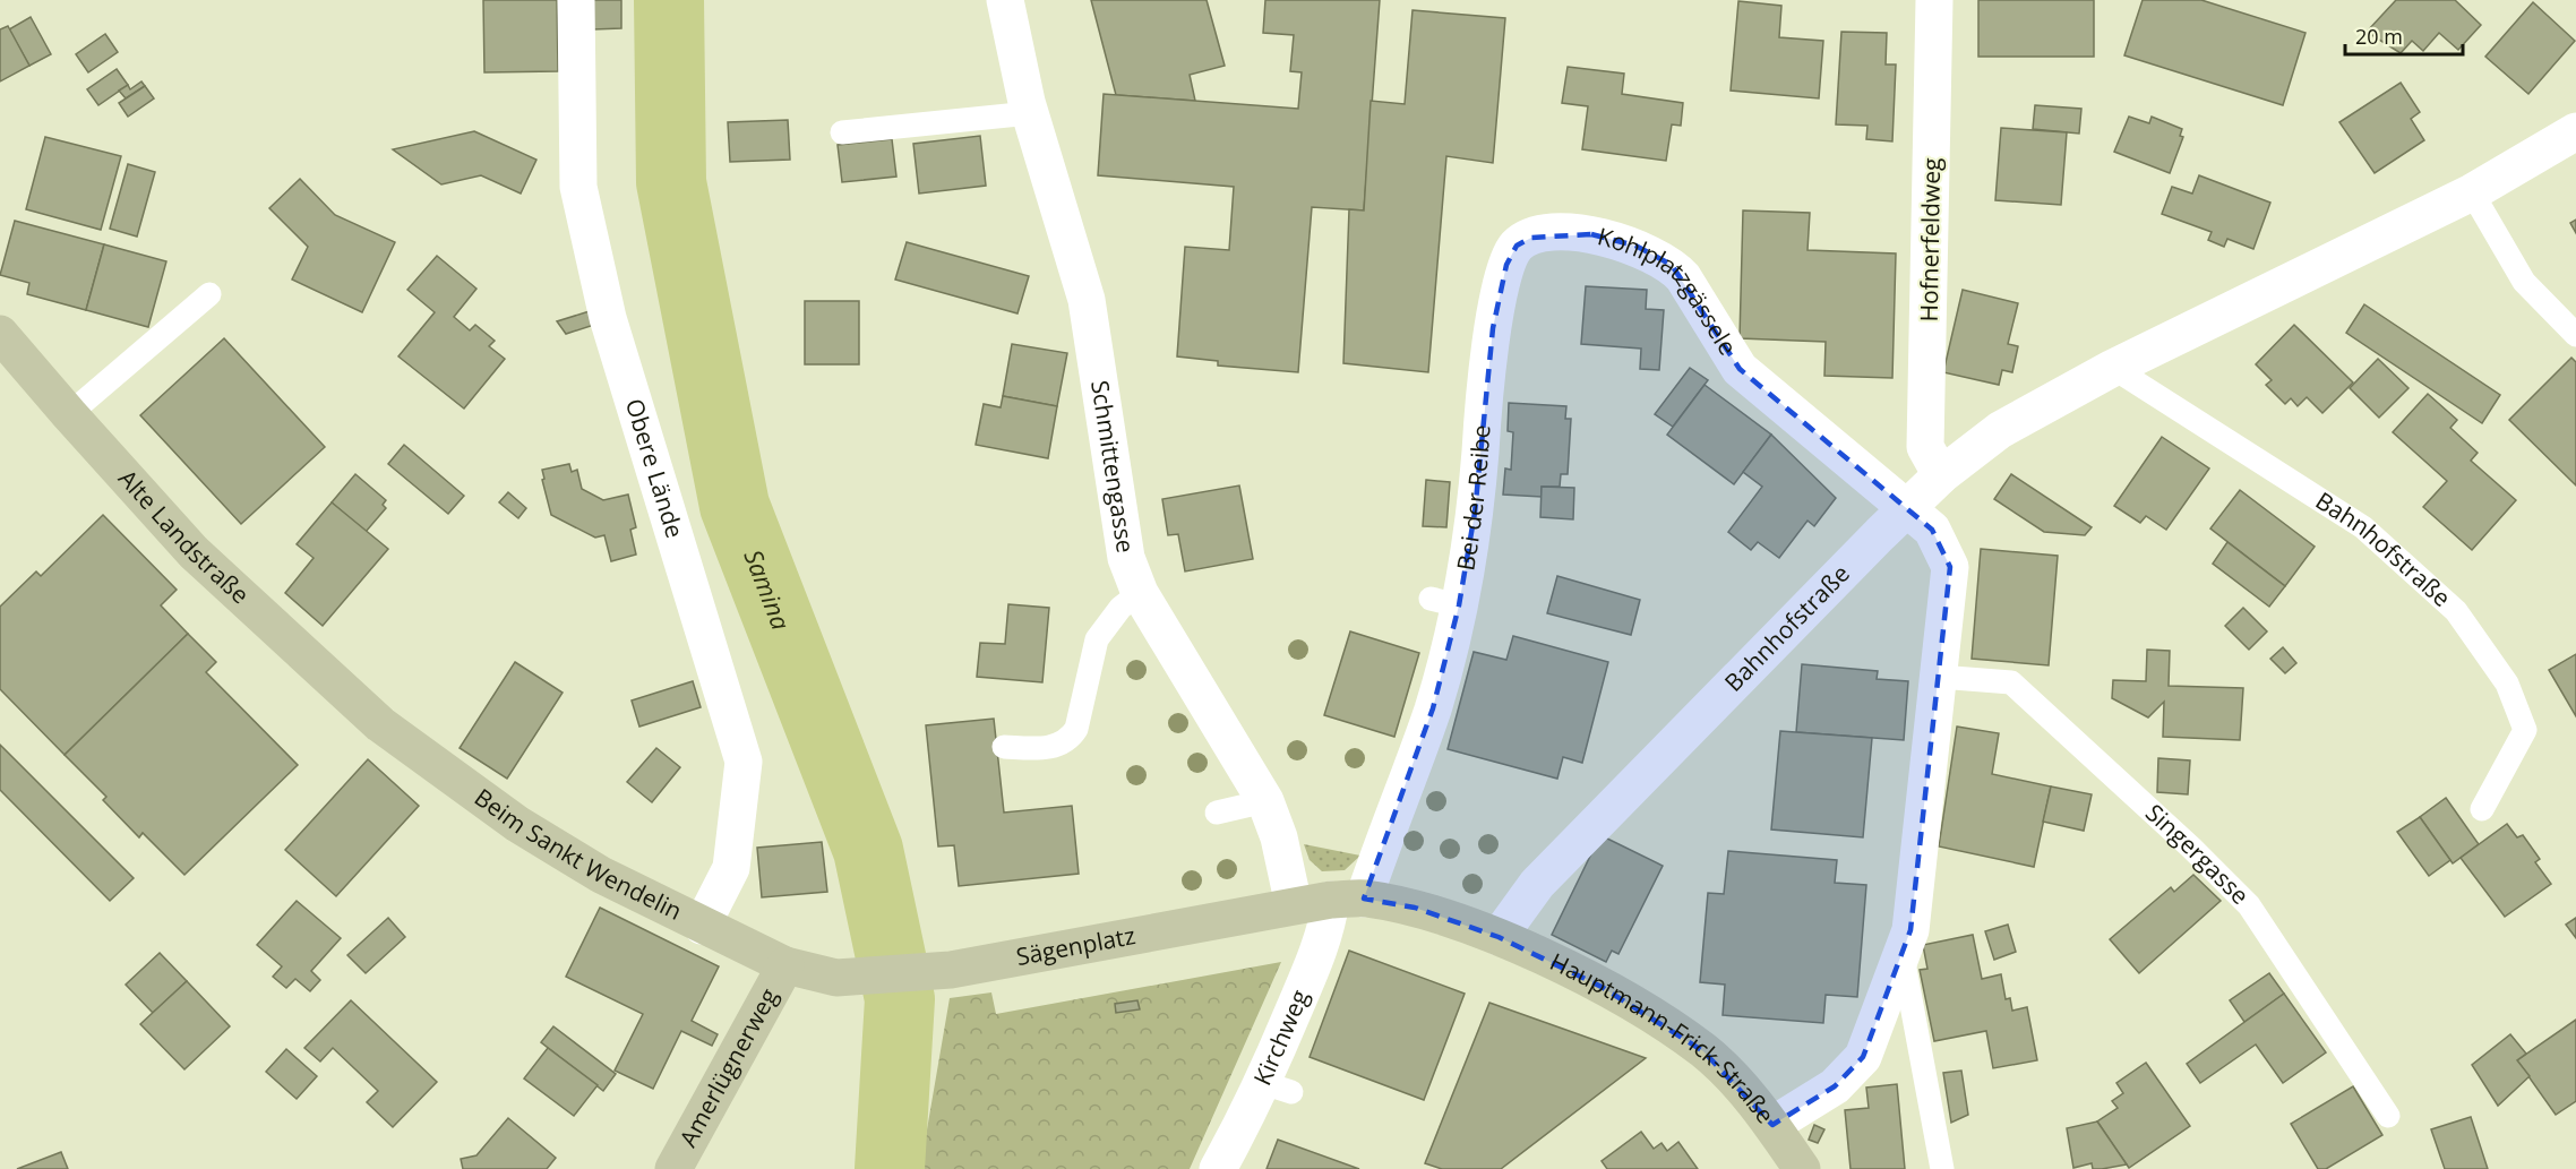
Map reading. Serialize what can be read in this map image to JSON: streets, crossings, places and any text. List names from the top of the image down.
{
  "streets": {
    "main road": [
      "Alte Landstraße",
      "Beim Sankt Wendelin",
      "Sägenplatz",
      "Hauptmann-Frick-Straße",
      "Amerlügnerweg"
    ],
    "street": [
      "Hofnerfeldweg",
      "Kohlplatzgässele",
      "Schmittengasse",
      "Obere Lände",
      "Bei der Reibe",
      "Bahnhofstraße",
      "Kirchweg"
    ],
    "lane": ["Singergasse"]
  },
  "crossings": [
    ["Hofnerfeldweg", "Bahnhofstraße"],
    ["Kohlplatzgässele", "Bei der Reibe"],
    ["Kohlplatzgässele", "Bahnhofstraße"],
    ["Schmittengasse", "Sägenplatz"],
    ["Obere Lände", "Beim Sankt Wendelin"],
    ["Bei der Reibe", "Sägenplatz"],
    ["Bei der Reibe", "Kirchweg"],
    ["Alte Landstraße", "Beim Sankt Wendelin"],
    ["Bahnhofstraße", "Sägenplatz"],
    ["Bahnhofstraße", "Hauptmann-Frick-Straße"],
    ["Beim Sankt Wendelin", "Sägenplatz"],
    ["Beim Sankt Wendelin", "Amerlügnerweg"],
    ["Sägenplatz", "Kirchweg"],
    ["Sägenplatz", "Hauptmann-Frick-Straße"],
    ["Sägenplatz", "Amerlügnerweg"]
  ],
  "water": ["Samina"],
  "scale_bar": "20 m"
}
